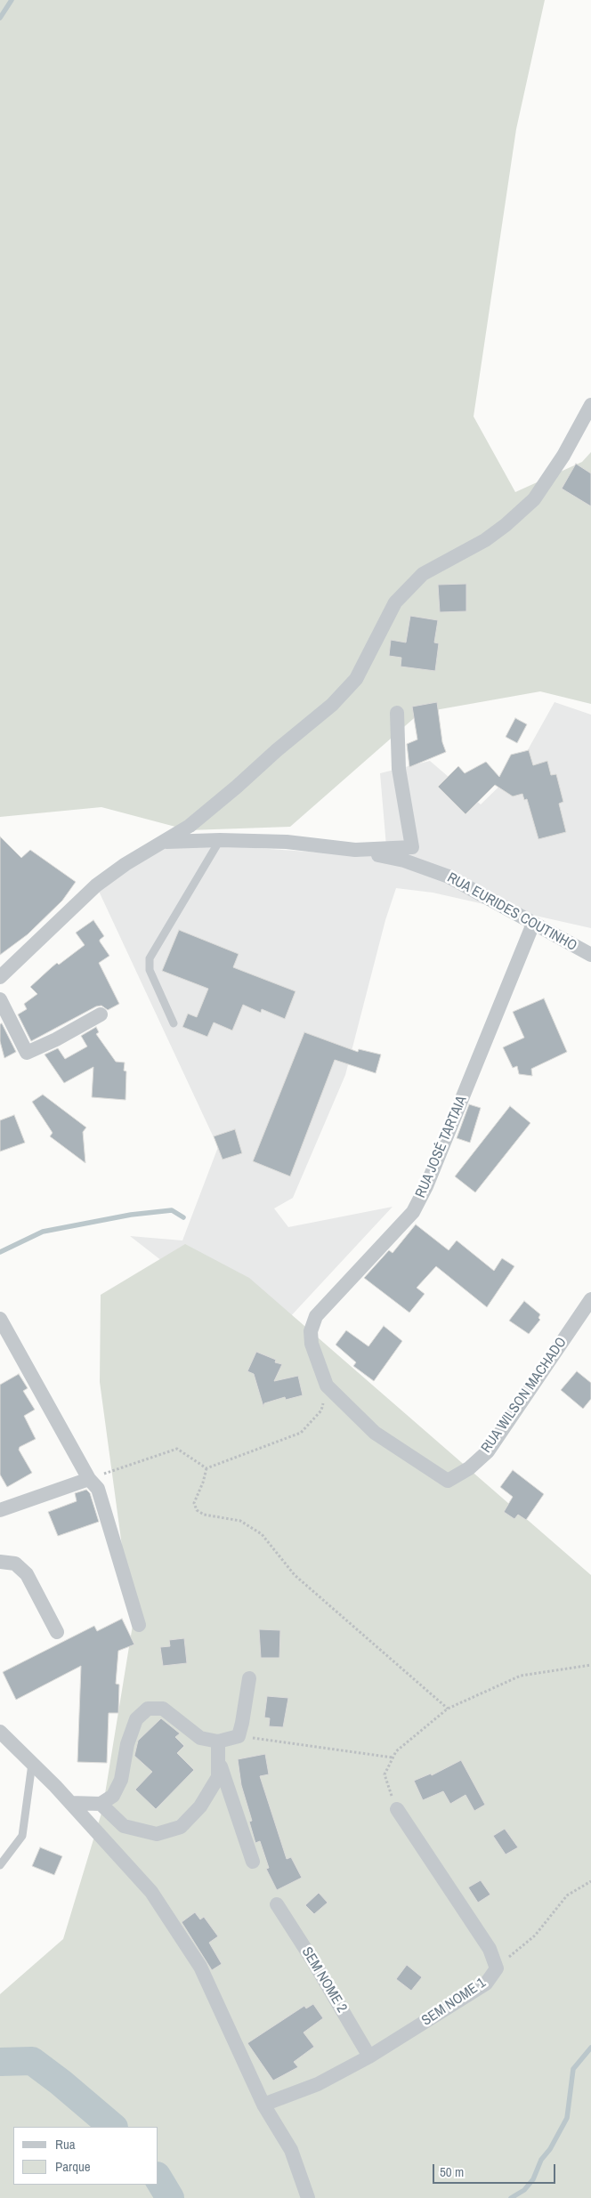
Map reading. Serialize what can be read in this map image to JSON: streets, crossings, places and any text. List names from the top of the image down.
{
  "streets": {
    "street": [
      "RUA EURIDES COUTINHO",
      "RUA JOSÉ TARTAIA",
      "RUA WILSON MACHADO",
      "SEM NOME 2",
      "SEM NOME 1"
    ]
  },
  "crossings": [
    ["RUA EURIDES COUTINHO", "RUA JOSÉ TARTAIA"],
    ["RUA JOSÉ TARTAIA", "RUA WILSON MACHADO"],
    ["SEM NOME 2", "SEM NOME 1"]
  ],
  "legend": ["Rua", "Parque"],
  "scale_bar": "50 m"
}
